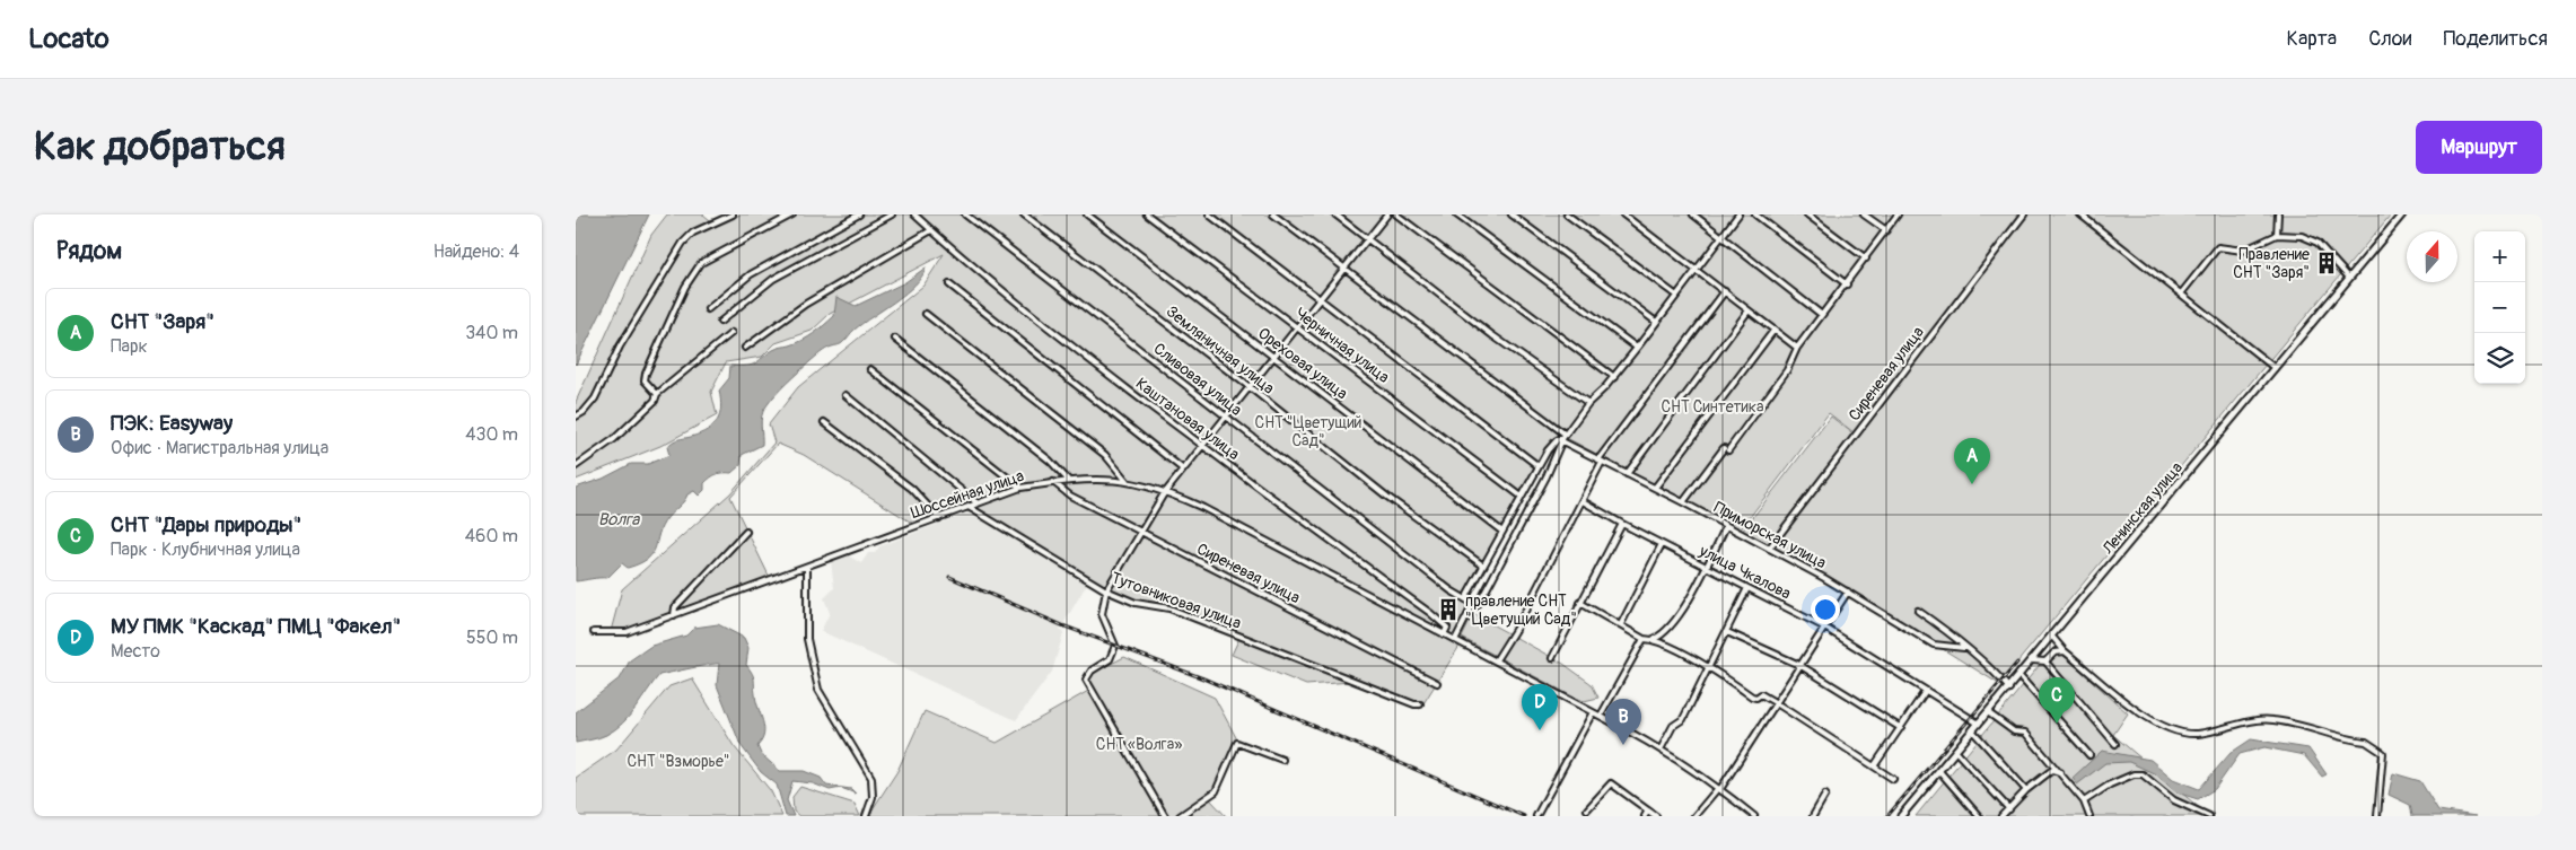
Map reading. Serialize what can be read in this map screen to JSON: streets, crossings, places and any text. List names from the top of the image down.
{
  "streets": {
    "street": [
      "Черничная улица",
      "Земляничная улица",
      "Ореховая улица",
      "Сиреневая улица",
      "Сливовая улица",
      "Каштановая улица",
      "Шоссейная улица",
      "Ленинская улица",
      "Приморская улица",
      "улица Чкалова",
      "Тутовниковая улица"
    ]
  },
  "crossings": [
    ["Сиреневая улица", "Шоссейная улица"],
    ["Сиреневая улица", "Приморская улица"],
    ["Каштановая улица", "Шоссейная улица"],
    ["Шоссейная улица", "Тутовниковая улица"],
    ["Ленинская улица", "улица Чкалова"]
  ],
  "water": ["Волга"],
  "parks": [
    "СНТ Синтетика",
    "СНТ \"Цветущий Сад\"",
    "СНТ «Волга»",
    "СНТ \"Взморье\""
  ],
  "places": {
    "building": ["Правление СНТ \"Заря\"", "правление СНТ \"Цветущий Сад\""]
  },
  "north": "top",
  "page": {
    "header": "Locato",
    "nav": ["Карта", "Слои", "Поделиться"],
    "buttons": "Маршрут",
    "title": "Как добраться",
    "heading": ["Рядом", "Найдено: 4"],
    "map_buttons": ["+", "−"],
    "list": [
      {
        "mark": "A",
        "name": "СНТ \"Заря\"",
        "note": "Парк",
        "value": "340 m"
      },
      {
        "mark": "B",
        "name": "ПЭК: Easyway",
        "note": "Офис · Магистральная улица",
        "value": "430 m"
      },
      {
        "mark": "C",
        "name": "СНТ \"Дары природы\"",
        "note": "Парк · Клубничная улица",
        "value": "460 m"
      },
      {
        "mark": "D",
        "name": "МУ ПМК \"Каскад\" ПМЦ \"Факел\"",
        "note": "Место",
        "value": "550 m"
      }
    ],
    "pins": [
      "A",
      "C",
      "D",
      "B"
    ]
  }
}
